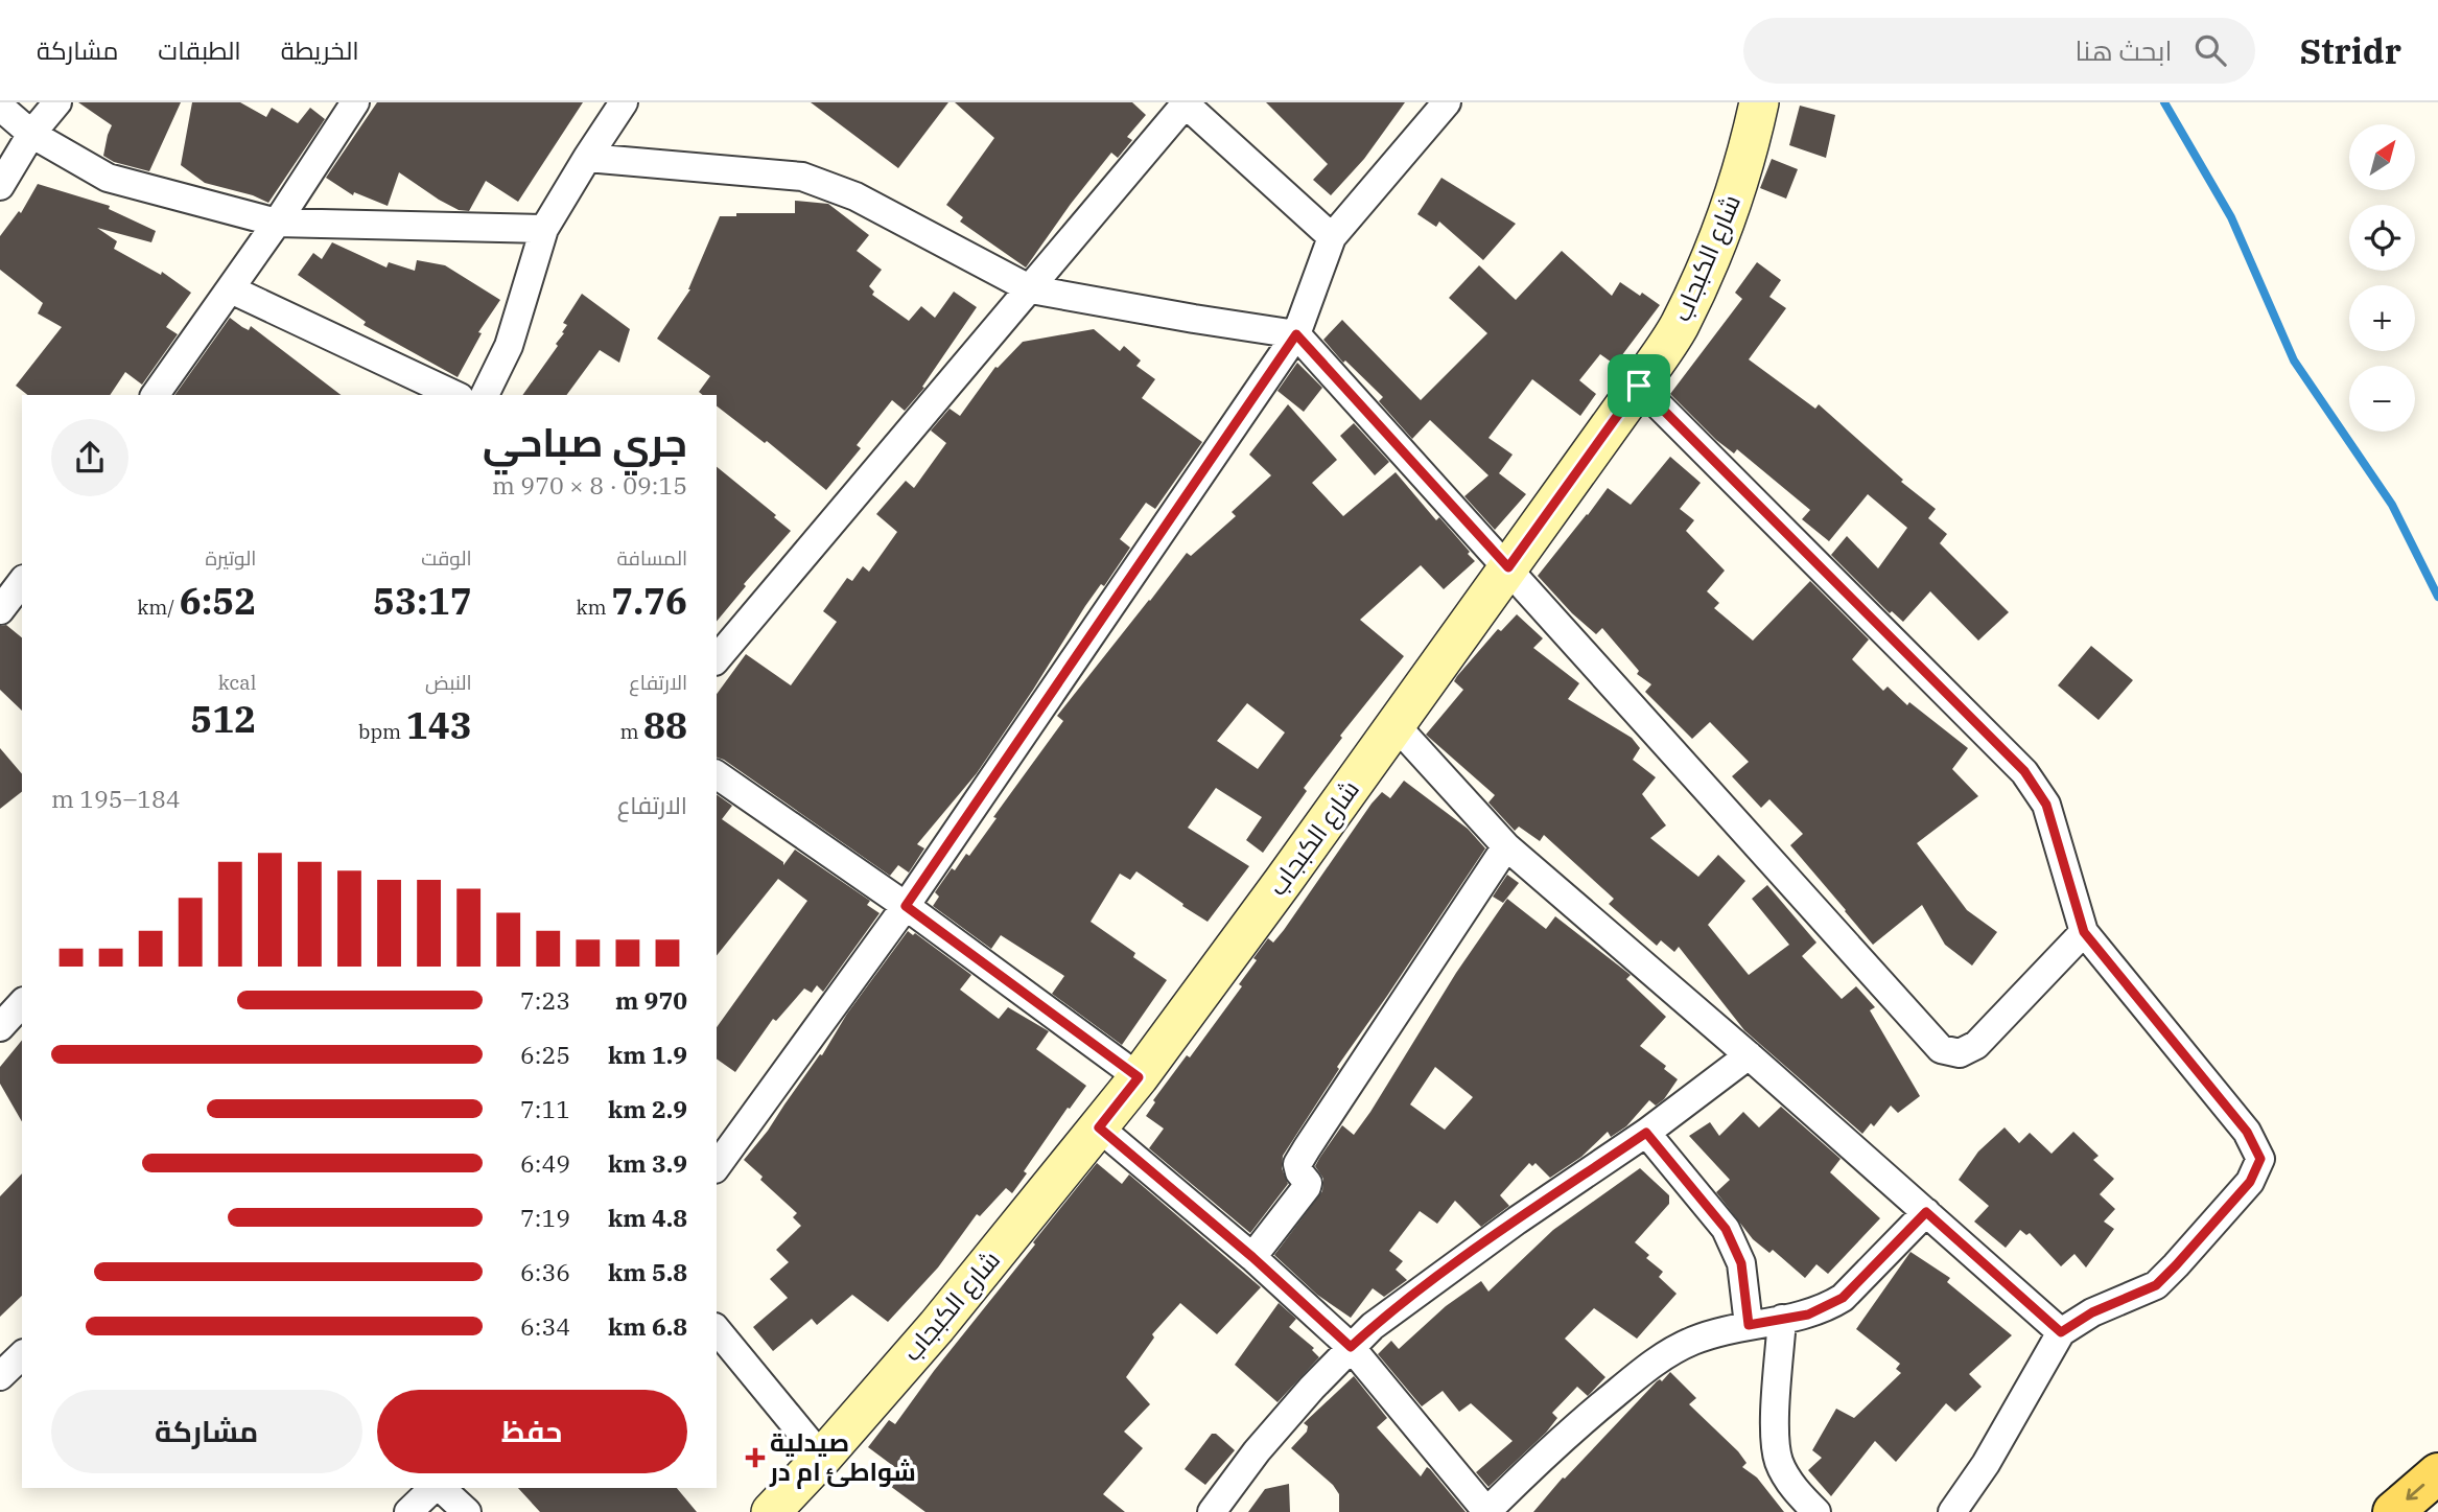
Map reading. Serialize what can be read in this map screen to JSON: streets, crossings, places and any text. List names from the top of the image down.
{
  "streets": {
    "main road": ["شارع الكبجاب"]
  },
  "places": {
    "health": ["صيدلية شواطئ ام در"]
  },
  "north": "top right",
  "page": {
    "header": "Stridr",
    "search": "ابحث هنا",
    "nav": ["الخريطة", "الطبقات", "مشاركة"],
    "map_buttons": ["+", "−"],
    "heading": ["جري صباحي", "09:15 · 8 × 970 m"],
    "stats": [
      ["المسافة", "7.76 km"],
      ["الوقت", "53:17"],
      ["الوتيرة", "6:52 /km"],
      ["الارتفاع", "88 m"],
      ["النبض", "143 bpm"],
      ["kcal", "512"]
    ],
    "chart": ["الارتفاع", "184–195 m"],
    "list": [
      {
        "name": "970 m",
        "note": "7:23"
      },
      {
        "name": "1.9 km",
        "note": "6:25"
      },
      {
        "name": "2.9 km",
        "note": "7:11"
      },
      {
        "name": "3.9 km",
        "note": "6:49"
      },
      {
        "name": "4.8 km",
        "note": "7:19"
      },
      {
        "name": "5.8 km",
        "note": "6:36"
      },
      {
        "name": "6.8 km",
        "note": "6:34"
      }
    ],
    "buttons": ["حفظ", "مشاركة"]
  }
}
